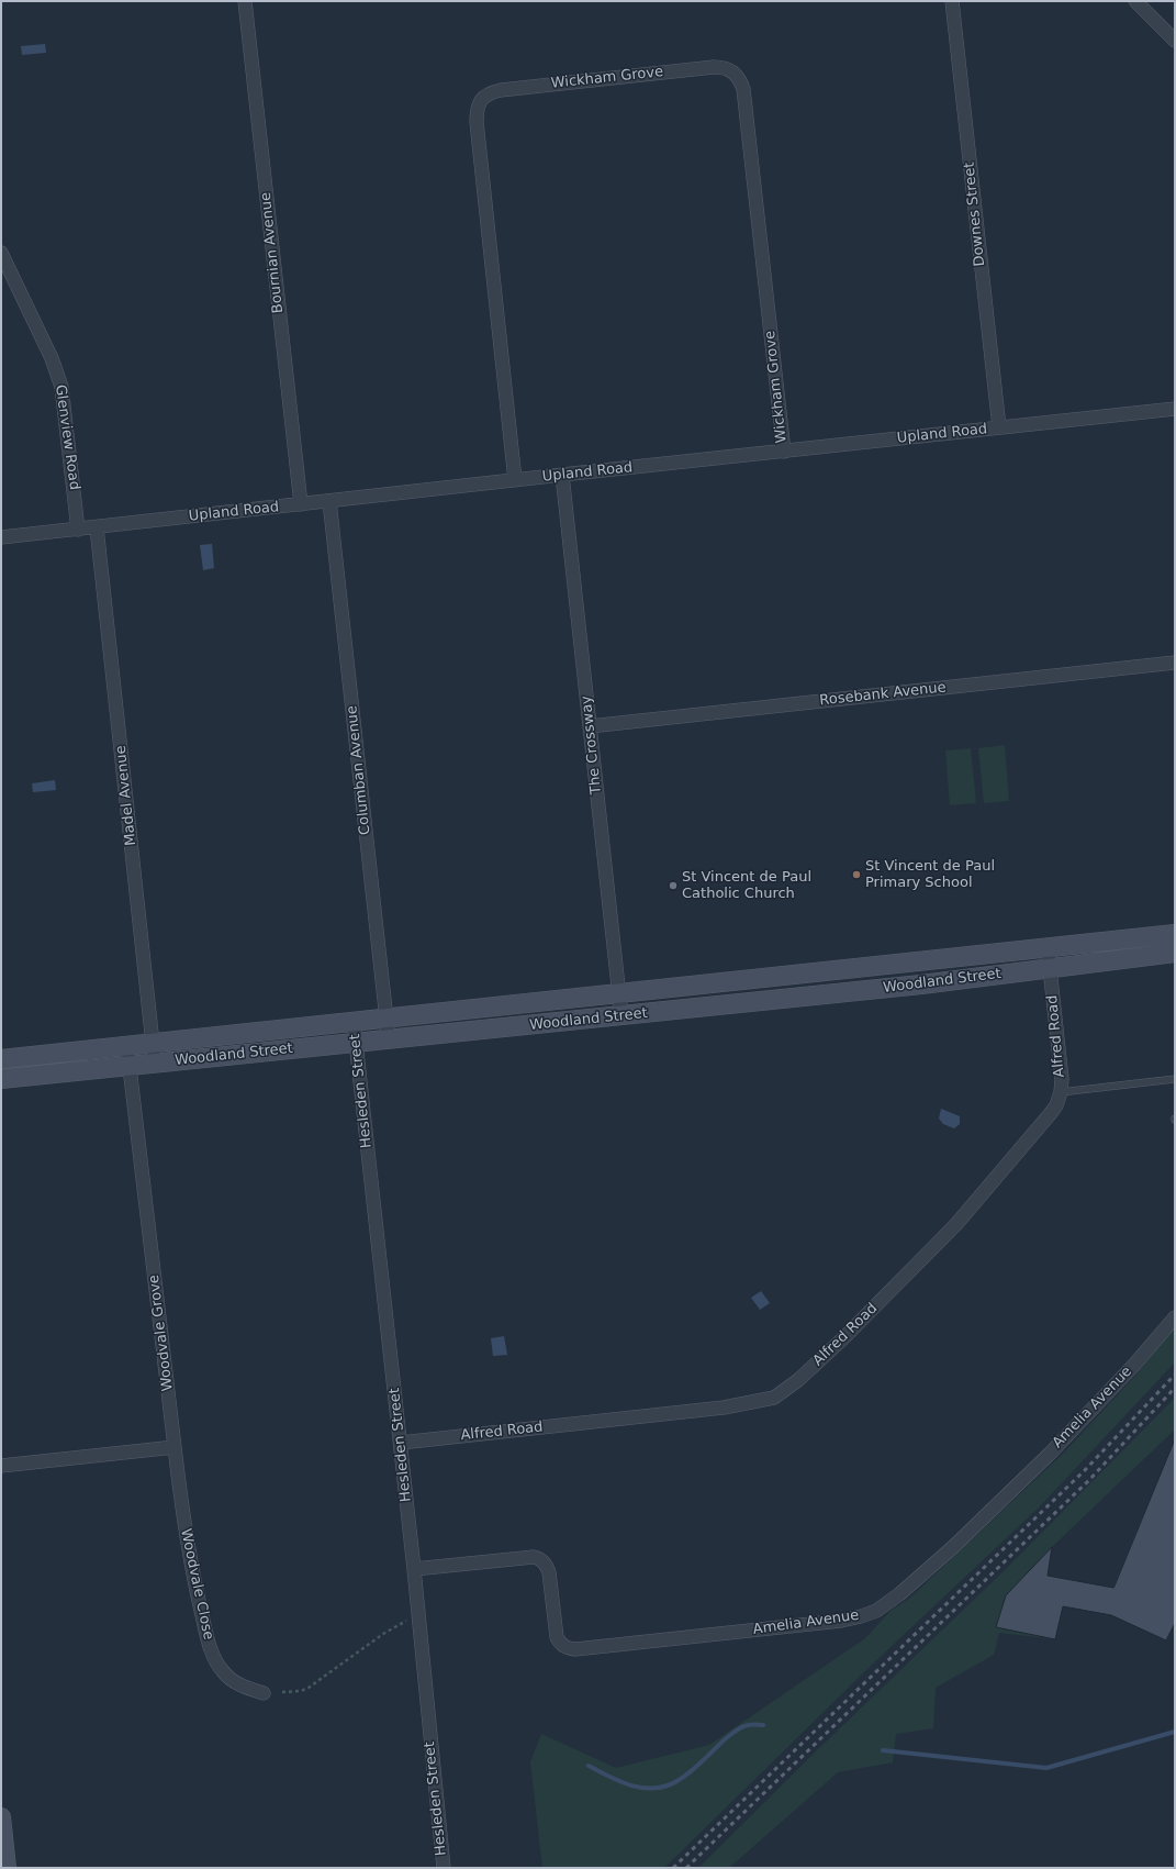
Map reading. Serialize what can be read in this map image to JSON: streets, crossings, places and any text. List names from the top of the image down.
{
  "streets": {
    "main road": ["Woodland Street"],
    "street": [
      "Wickham Grove",
      "Downes Street",
      "Bournian Avenue",
      "Upland Road",
      "Glenview Road",
      "Rosebank Avenue",
      "The Crossway",
      "Columban Avenue",
      "Madel Avenue",
      "Alfred Road",
      "Hesleden Street",
      "Woodvale Grove",
      "Amelia Avenue",
      "Woodvale Close"
    ]
  },
  "crossings": [
    ["Wickham Grove", "Upland Road"],
    ["Downes Street", "Upland Road"],
    ["Bournian Avenue", "Upland Road"],
    ["Upland Road", "Glenview Road"],
    ["Upland Road", "The Crossway"],
    ["Upland Road", "Columban Avenue"],
    ["Upland Road", "Madel Avenue"],
    ["Rosebank Avenue", "The Crossway"],
    ["The Crossway", "Woodland Street"],
    ["Columban Avenue", "Woodland Street"],
    ["Madel Avenue", "Woodland Street"],
    ["Woodland Street", "Alfred Road"],
    ["Woodland Street", "Hesleden Street"],
    ["Woodland Street", "Woodvale Grove"],
    ["Alfred Road", "Hesleden Street"],
    ["Hesleden Street", "Amelia Avenue"],
    ["Woodvale Grove", "Woodvale Close"]
  ],
  "places": ["St Vincent de Paul Primary School", "St Vincent de Paul Catholic Church"]
}
